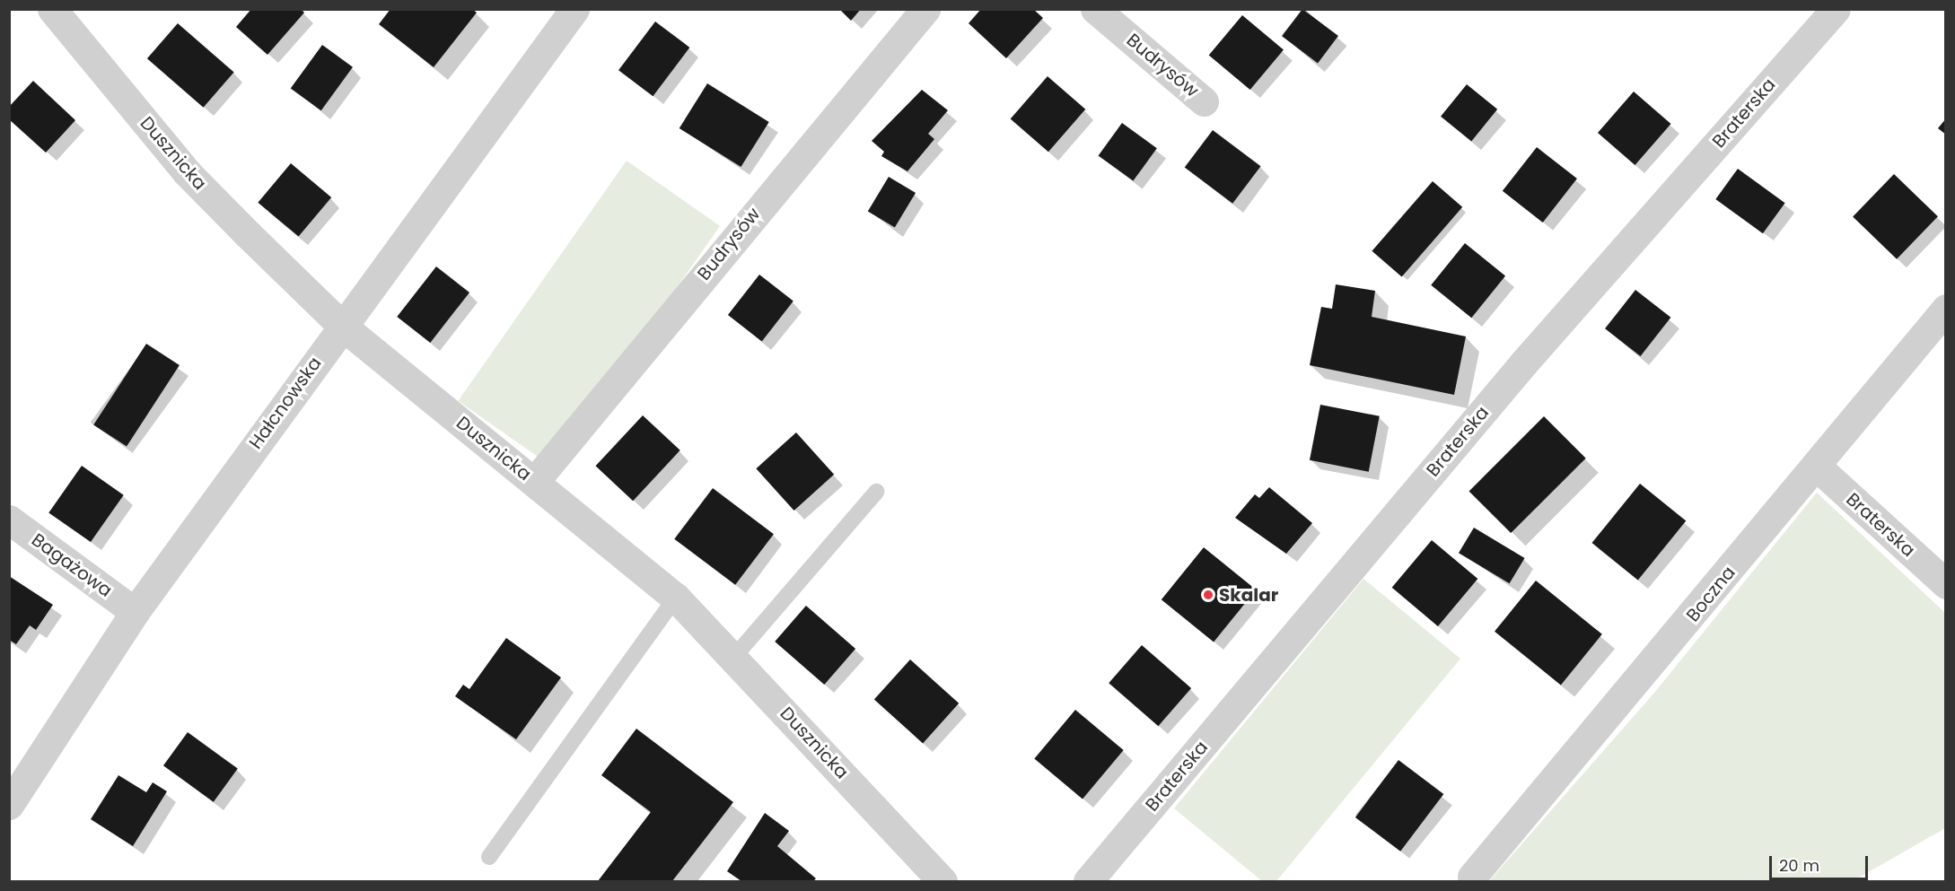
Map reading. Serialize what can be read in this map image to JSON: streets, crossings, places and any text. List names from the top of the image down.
{
  "streets": {
    "street": [
      "Budrysów",
      "Braterska",
      "Dusznicka",
      "Hałcnowska",
      "Bagażowa",
      "Boczna"
    ]
  },
  "crossings": [
    ["Budrysów", "Dusznicka"],
    ["Braterska", "Boczna"],
    ["Dusznicka", "Hałcnowska"],
    ["Hałcnowska", "Bagażowa"]
  ],
  "places": ["Skalar"],
  "scale_bar": "20 m"
}
